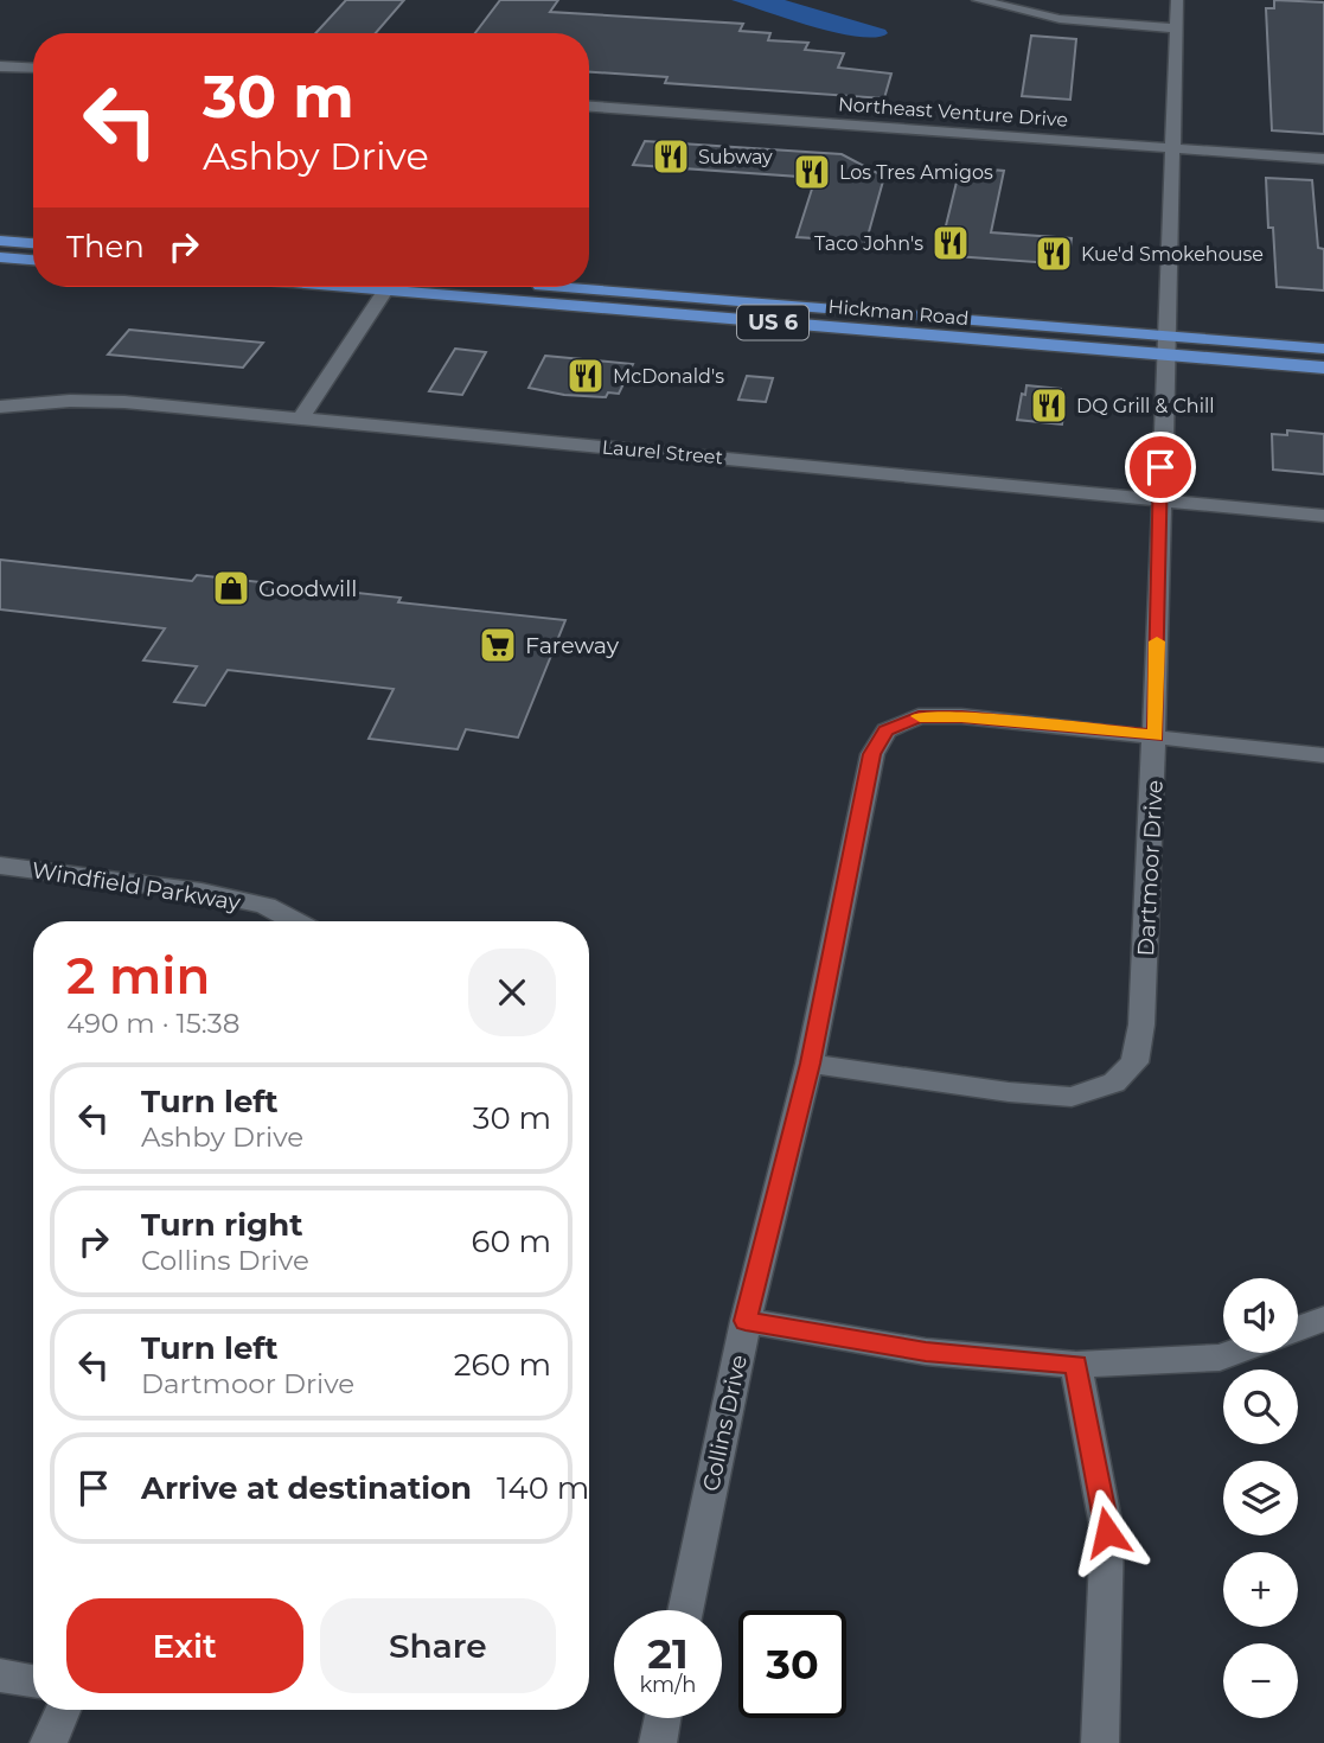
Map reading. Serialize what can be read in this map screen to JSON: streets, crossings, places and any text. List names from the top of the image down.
{
  "streets": {
    "highway": ["Hickman Road", "US 6"],
    "street": [
      "Northeast Venture Drive",
      "Laurel Street",
      "Dartmoor Drive",
      "Windfield Parkway",
      "Collins Drive"
    ]
  },
  "crossings": [
    ["Northeast Venture Drive", "Dartmoor Drive"],
    ["Hickman Road", "Dartmoor Drive"],
    ["Laurel Street", "Dartmoor Drive"],
    ["Dartmoor Drive", "Collins Drive"]
  ],
  "places": {
    "restaurant": [
      "Subway",
      "Los Tres Amigos",
      "Taco John's",
      "Kue'd Smokehouse",
      "McDonald's",
      "DQ Grill & Chill"
    ],
    "shop": ["Goodwill"],
    "supermarket": ["Fareway"]
  },
  "page": {
    "turn": ["30 m", "Ashby Drive"],
    "then": "Then",
    "heading": ["2 min", "490 m · 15:38"],
    "list": [
      {
        "name": "Turn left",
        "note": "Ashby Drive",
        "value": "30 m"
      },
      {
        "name": "Turn right",
        "note": "Collins Drive",
        "value": "60 m"
      },
      {
        "name": "Turn left",
        "note": "Dartmoor Drive",
        "value": "260 m"
      },
      {
        "name": "Arrive at destination",
        "value": "140 m"
      }
    ],
    "map_buttons": ["+", "−"],
    "buttons": ["Exit", "Share"],
    "speed": "21 km/h",
    "limit": "30"
  }
}
